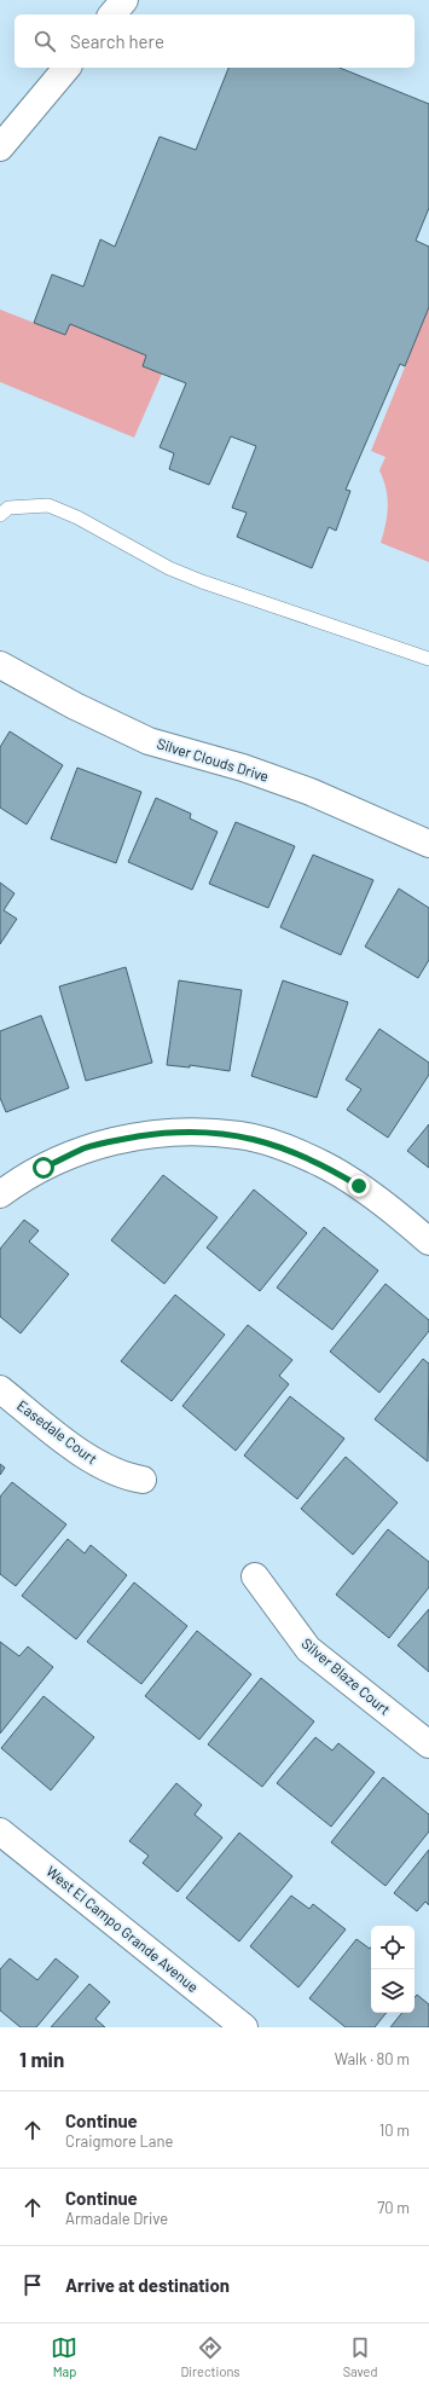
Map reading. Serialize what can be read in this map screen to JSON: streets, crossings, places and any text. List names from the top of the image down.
{
  "streets": {
    "street": [
      "Silver Clouds Drive",
      "Easedale Court",
      "Silver Blaze Court",
      "West El Campo Grande Avenue"
    ]
  },
  "page": {
    "search": "Search here",
    "heading": ["1 min", "Walk · 80 m"],
    "list": [
      ["Continue", "Craigmore Lane", "10 m"],
      ["Continue", "Armadale Drive", "70 m"],
      "Arrive at destination"
    ],
    "nav": ["Map", "Directions", "Saved"]
  }
}
